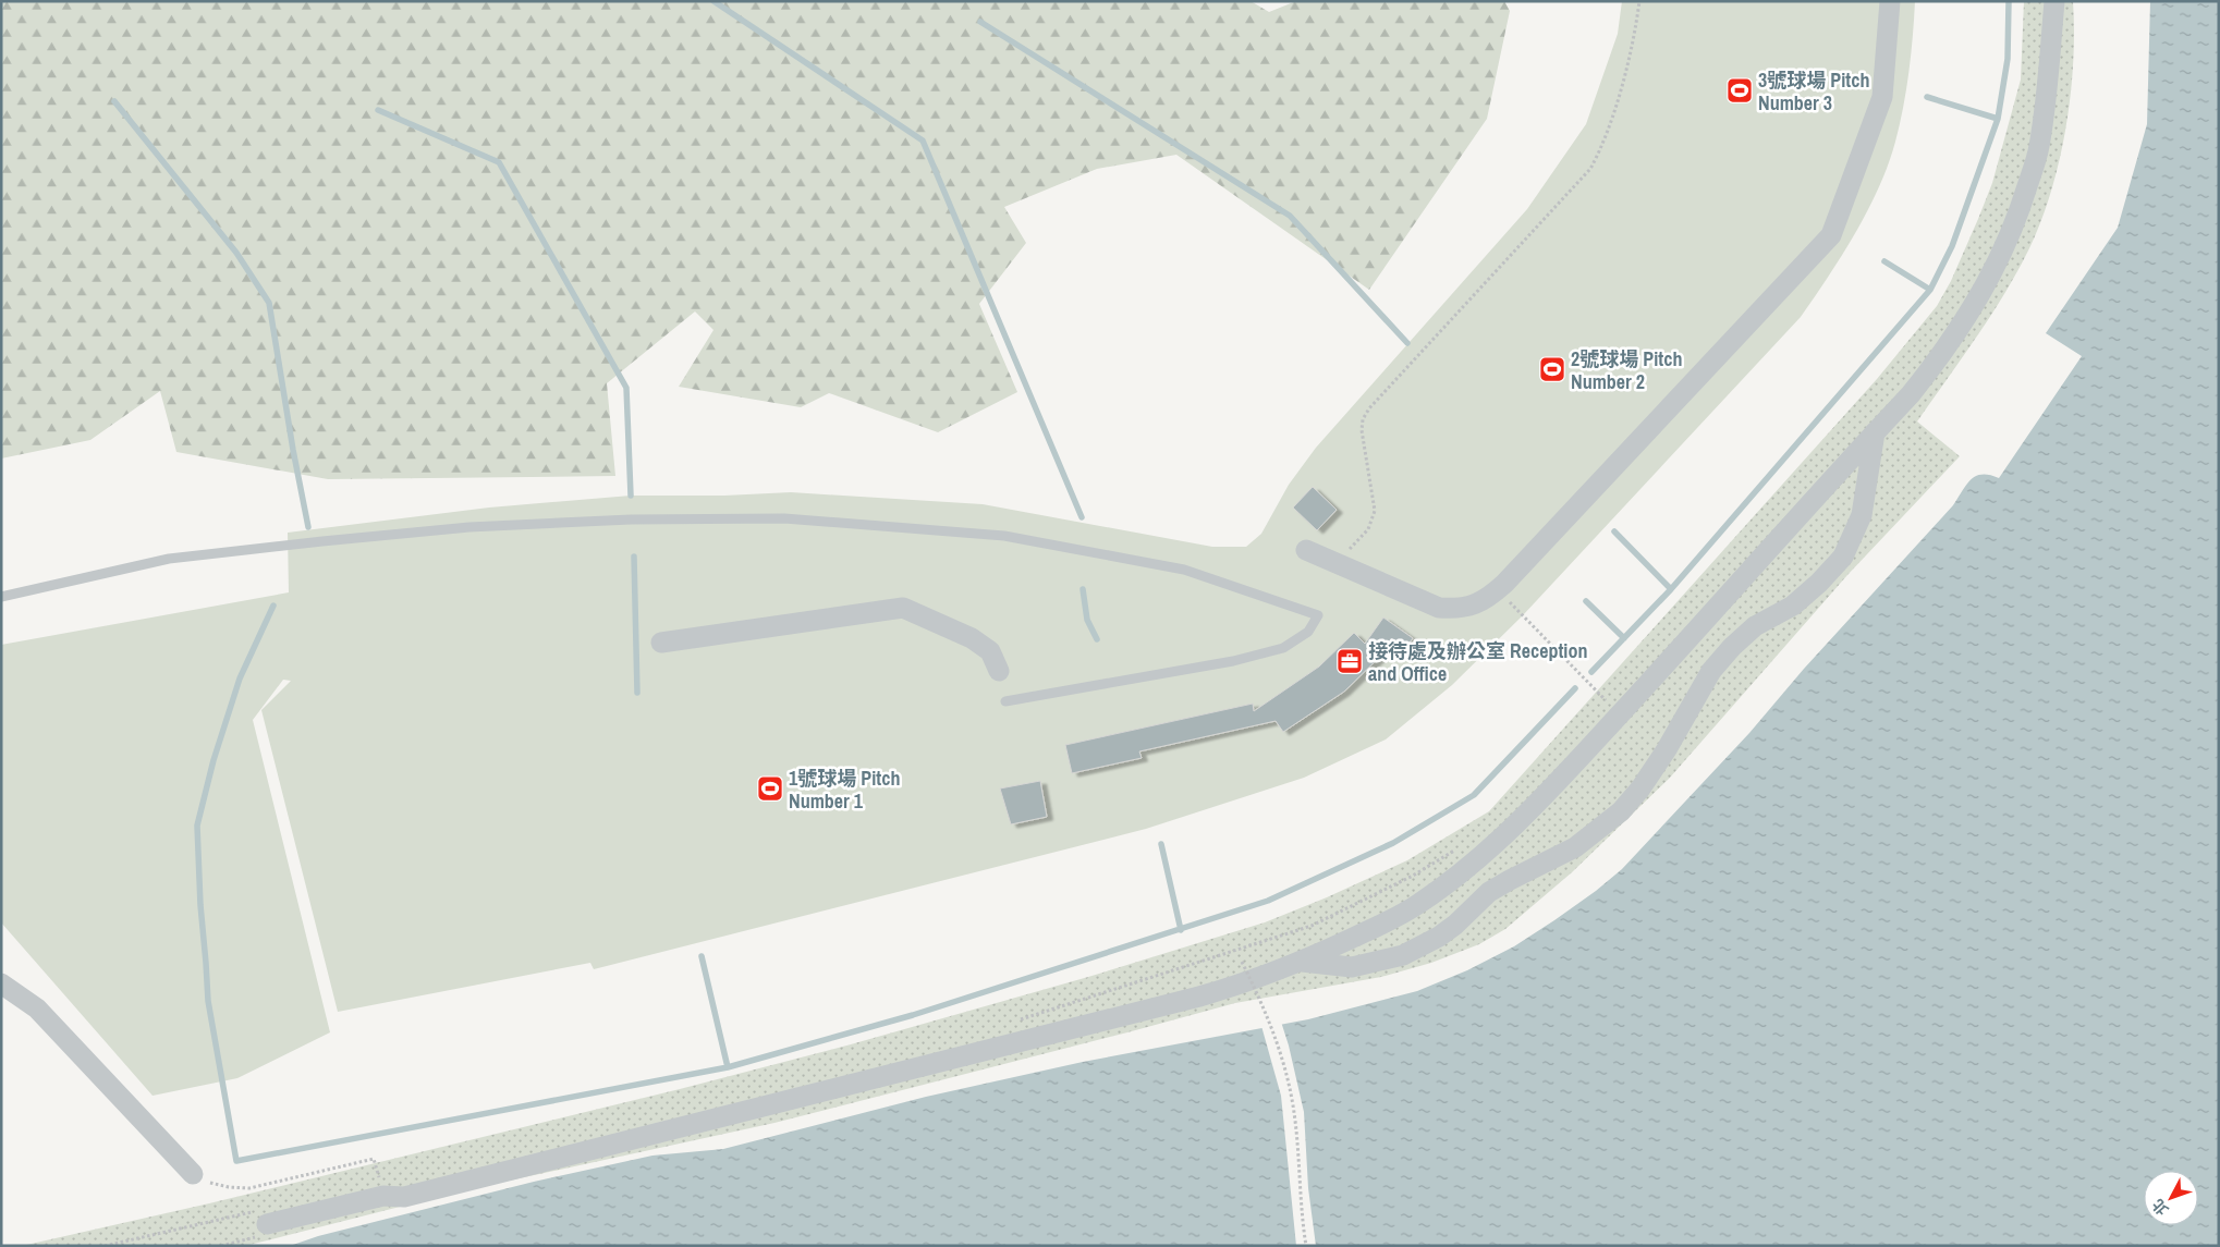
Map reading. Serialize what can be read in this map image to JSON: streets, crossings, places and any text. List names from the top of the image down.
{
  "places": {
    "sports": ["3號球場 Pitch Number 3", "2號球場 Pitch Number 2", "1號球場 Pitch Number 1"],
    "office": ["接待處及辦公室 Reception and Office"]
  },
  "north": "bottom left"
}
